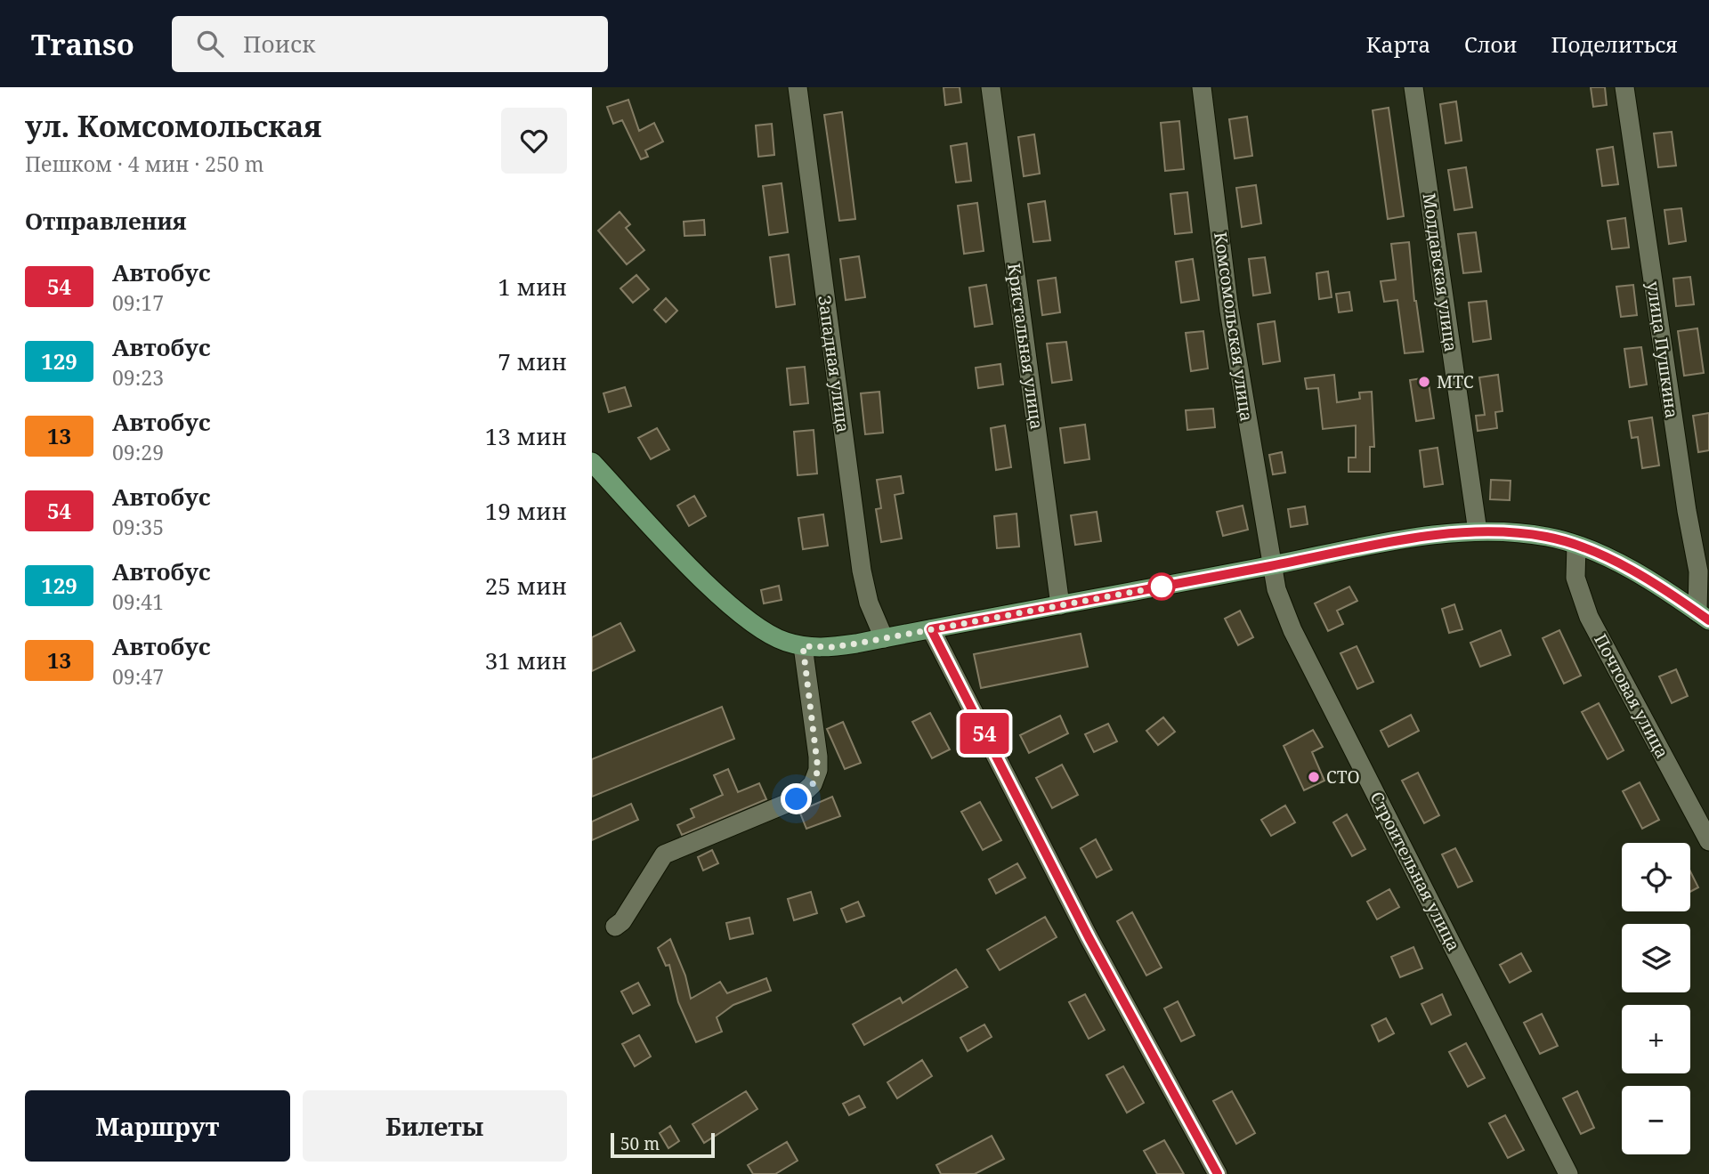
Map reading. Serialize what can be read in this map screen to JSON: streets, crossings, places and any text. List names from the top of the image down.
{
  "streets": {
    "street": [
      "Молдавская улица",
      "Комсомольская улица",
      "Кристальная улица",
      "улица Пушкина",
      "Западная улица",
      "Почтовая улица",
      "Строительная улица"
    ]
  },
  "crossings": [
    ["Комсомольская улица", "Строительная улица"]
  ],
  "places": ["МТС", "СТО"],
  "lines": ["bus line 54"],
  "scale_bar": "50 m",
  "page": {
    "header": "Transo",
    "search": "Поиск",
    "nav": ["Карта", "Слои", "Поделиться"],
    "heading": [
      ["ул. Комсомольская", "Пешком · 4 мин · 250 m"],
      "Отправления"
    ],
    "on_map": "54",
    "list": [
      {
        "mark": "54",
        "name": "Автобус",
        "note": "09:17",
        "value": "1 мин"
      },
      {
        "mark": "129",
        "name": "Автобус",
        "note": "09:23",
        "value": "7 мин"
      },
      {
        "mark": "13",
        "name": "Автобус",
        "note": "09:29",
        "value": "13 мин"
      },
      {
        "mark": "54",
        "name": "Автобус",
        "note": "09:35",
        "value": "19 мин"
      },
      {
        "mark": "129",
        "name": "Автобус",
        "note": "09:41",
        "value": "25 мин"
      },
      {
        "mark": "13",
        "name": "Автобус",
        "note": "09:47",
        "value": "31 мин"
      }
    ],
    "map_buttons": ["+", "−"],
    "buttons": ["Маршрут", "Билеты"],
    "scale": "50 m"
  }
}
